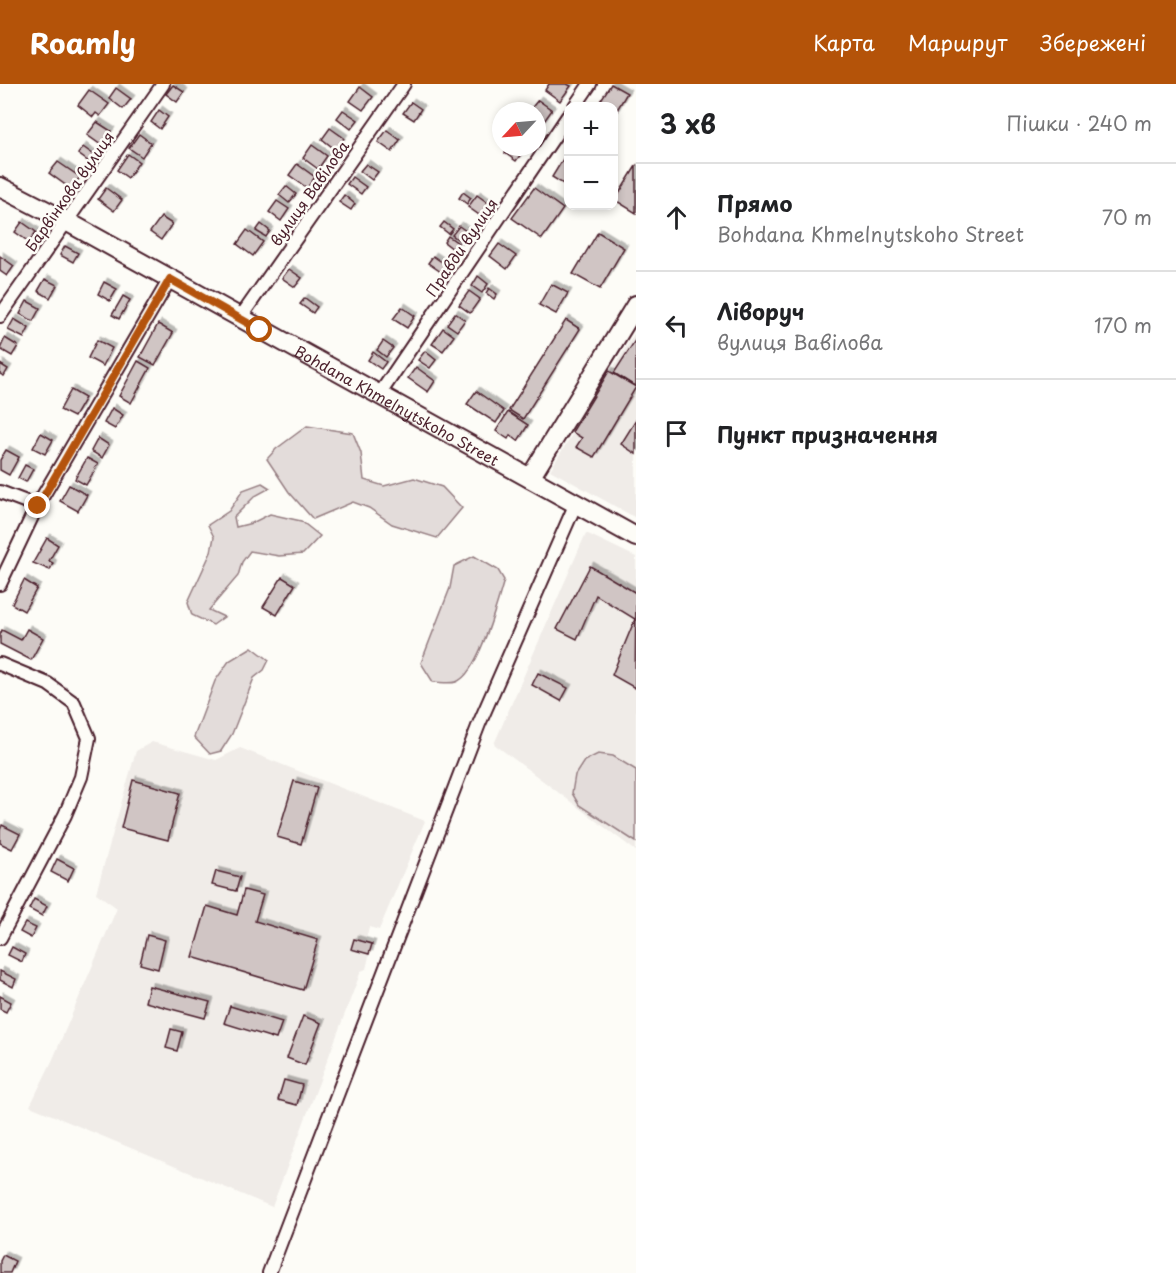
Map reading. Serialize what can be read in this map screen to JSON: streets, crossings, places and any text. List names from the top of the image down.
{
  "streets": {
    "street": [
      "Барвінкова вулиця",
      "вулиця Вавілова",
      "Правди вулиця",
      "Bohdana Khmelnytskoho Street"
    ]
  },
  "crossings": [
    ["Барвінкова вулиця", "Bohdana Khmelnytskoho Street"],
    ["вулиця Вавілова", "Bohdana Khmelnytskoho Street"],
    ["Правди вулиця", "Bohdana Khmelnytskoho Street"]
  ],
  "north": "bottom left",
  "page": {
    "header": "Roamly",
    "nav": ["Карта", "Маршрут", "Збережені"],
    "heading": ["3 хв", "Пішки · 240 m"],
    "map_buttons": ["+", "−"],
    "list": [
      ["Прямо", "Bohdana Khmelnytskoho Street", "70 m"],
      ["Ліворуч", "вулиця Вавілова", "170 m"],
      "Пункт призначення"
    ]
  }
}
